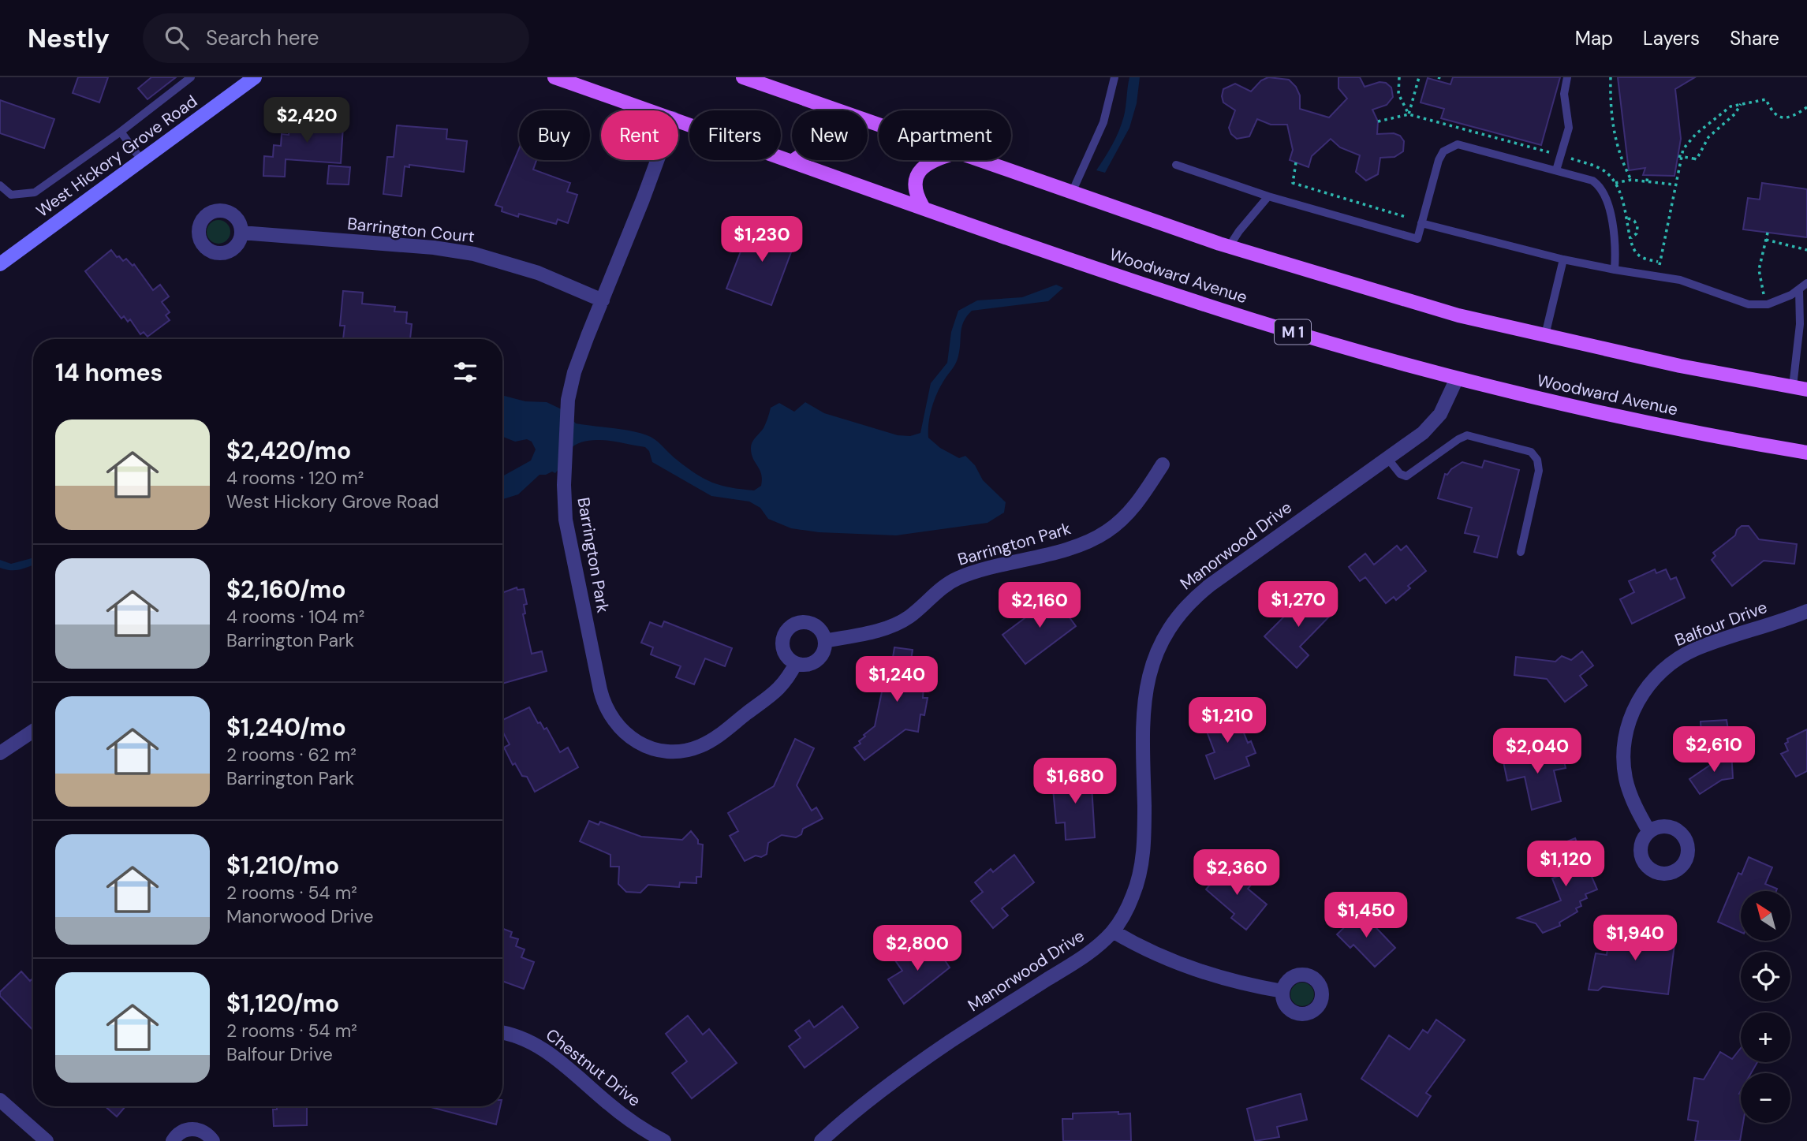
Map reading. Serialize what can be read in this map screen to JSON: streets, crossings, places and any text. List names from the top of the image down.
{
  "streets": {
    "main road": ["Woodward Avenue", "M 1"],
    "street": [
      "West Hickory Grove Road",
      "Barrington Court",
      "Barrington Park",
      "Manorwood Drive",
      "Balfour Drive",
      "Chestnut Drive"
    ]
  },
  "crossings": [
    ["Barrington Court", "Barrington Park"],
    ["Woodward Avenue", "Manorwood Drive"]
  ],
  "north": "top left",
  "page": {
    "header": "Nestly",
    "search": "Search here",
    "nav": ["Map", "Layers", "Share"],
    "price": [
      "$2,420",
      "$1,230",
      "$1,270",
      "$2,160",
      "$1,240",
      "$1,210",
      "$2,610",
      "$2,040",
      "$1,680",
      "$1,120",
      "$2,360",
      "$1,450",
      "$1,940",
      "$2,800"
    ],
    "chip": [
      "Buy",
      "Rent",
      "Filters",
      "New",
      "Apartment"
    ],
    "heading": "14 homes",
    "list": [
      {
        "name": "$2,420/mo",
        "note": "4 rooms · 120 m² · West Hickory Grove Road"
      },
      {
        "name": "$2,160/mo",
        "note": "4 rooms · 104 m² · Barrington Park"
      },
      {
        "name": "$1,240/mo",
        "note": "2 rooms · 62 m² · Barrington Park"
      },
      {
        "name": "$1,210/mo",
        "note": "2 rooms · 54 m² · Manorwood Drive"
      },
      {
        "name": "$1,120/mo",
        "note": "2 rooms · 54 m² · Balfour Drive"
      }
    ],
    "map_buttons": ["+", "−"]
  }
}
